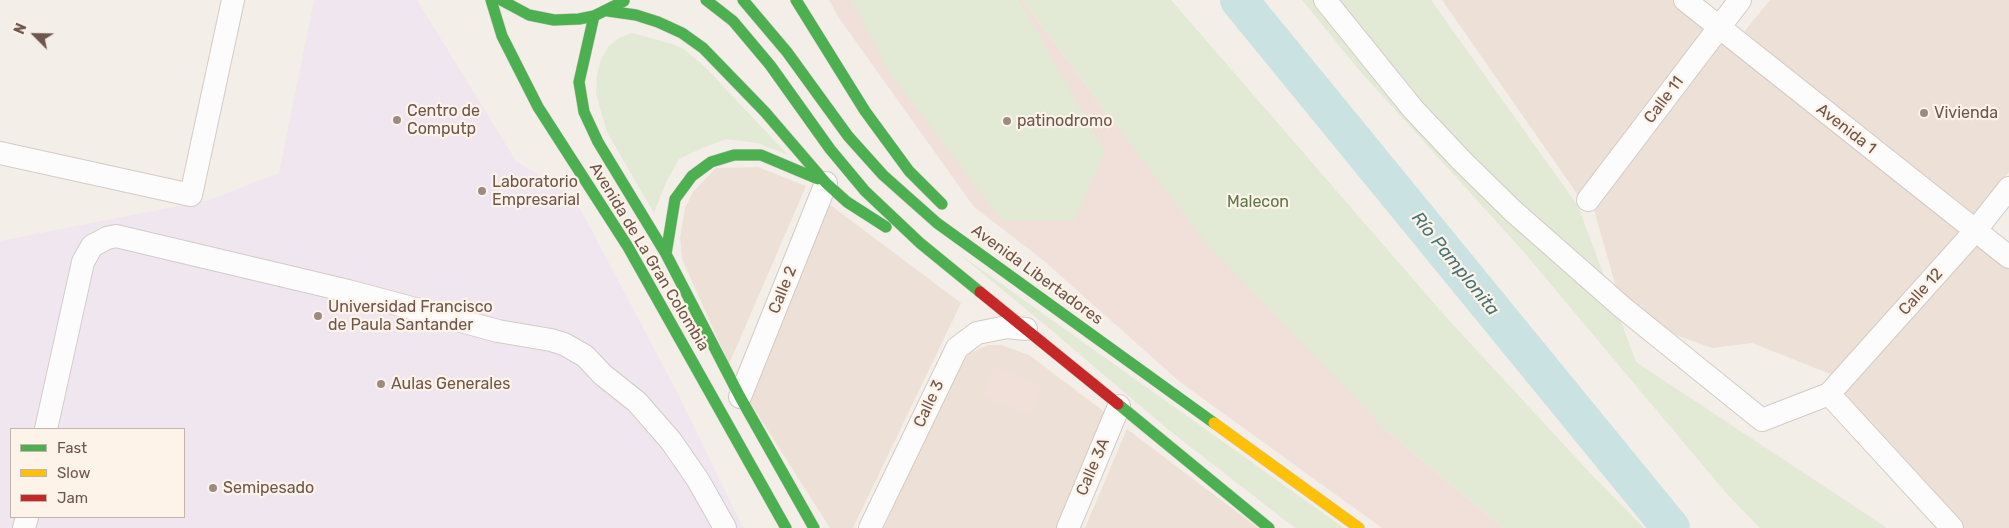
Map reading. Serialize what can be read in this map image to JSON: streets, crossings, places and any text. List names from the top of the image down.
{
  "streets": {
    "main road": ["Avenida de La Gran Colombia", "Avenida Libertadores"],
    "street": [
      "Calle 11",
      "Avenida 1",
      "Calle 2",
      "Calle 12",
      "Calle 3",
      "Calle 3A"
    ]
  },
  "crossings": [
    ["Calle 11", "Avenida 1"],
    ["Avenida 1", "Calle 12"],
    ["Avenida de La Gran Colombia", "Calle 2"]
  ],
  "water": ["Río Pamplonita"],
  "parks": ["Malecon"],
  "places": [
    "Vivienda",
    "Centro de Computp",
    "patinodromo",
    "Laboratorio Empresarial",
    "Universidad Francisco de Paula Santander",
    "Aulas Generales",
    "Semipesado"
  ],
  "legend": ["Fast", "Slow", "Jam"],
  "north": "top left"
}
